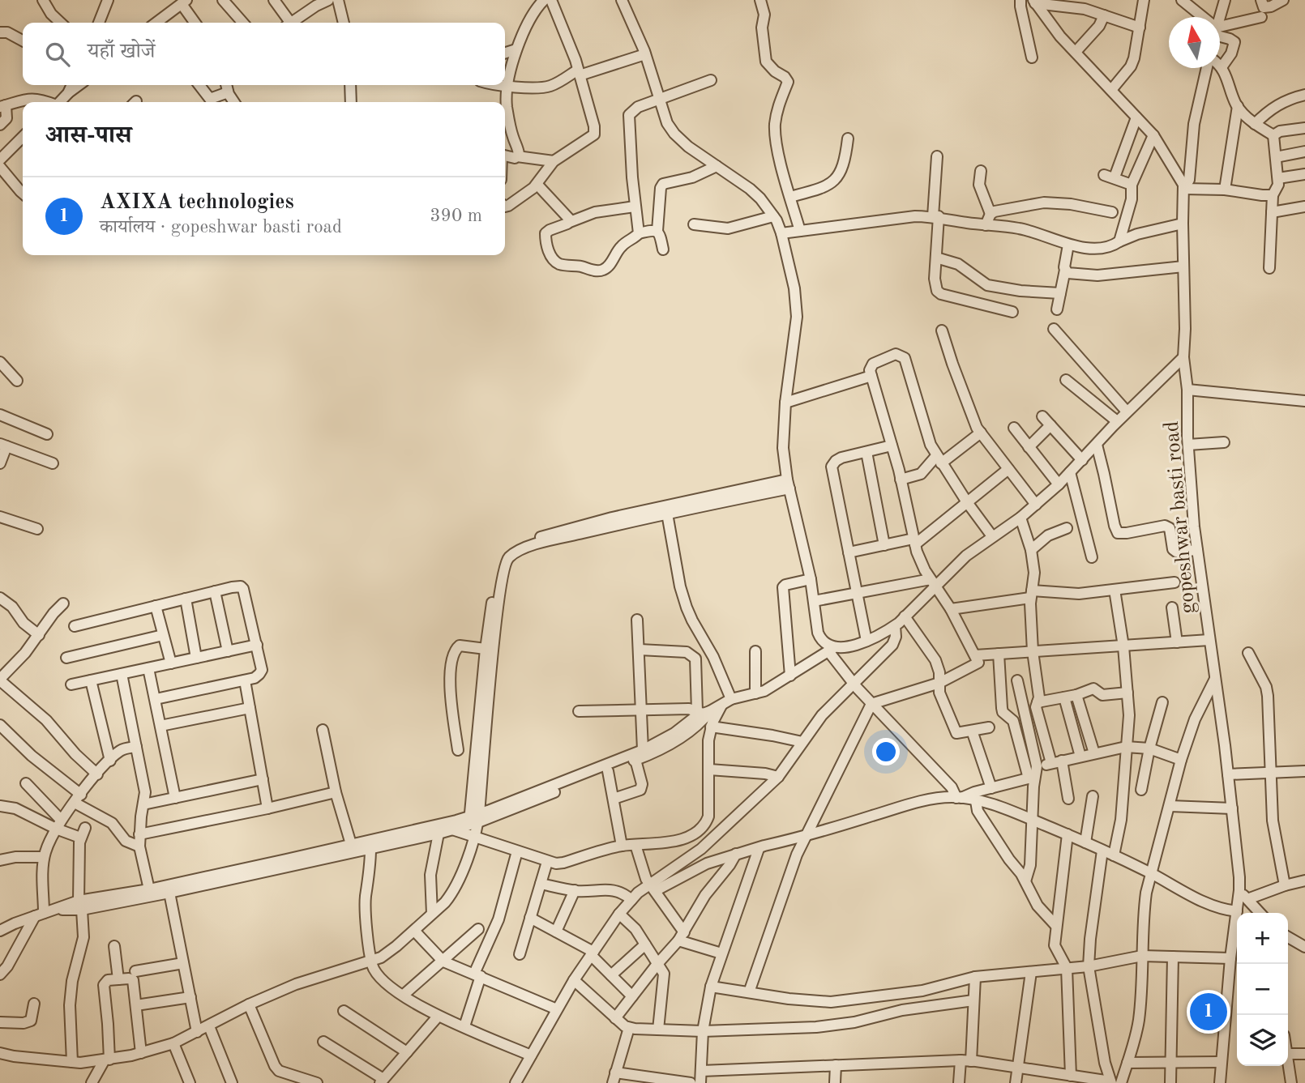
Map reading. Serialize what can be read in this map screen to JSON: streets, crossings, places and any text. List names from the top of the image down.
{
  "streets": {
    "street": ["gopeshwar basti road"]
  },
  "north": "top",
  "page": {
    "search": "यहाँ खोजें",
    "heading": "आस-पास",
    "list": [
      {
        "mark": "1",
        "name": "AXIXA technologies",
        "note": "कार्यालय · gopeshwar basti road",
        "value": "390 m"
      }
    ],
    "map_buttons": ["+", "−"],
    "pins": "1"
  }
}
